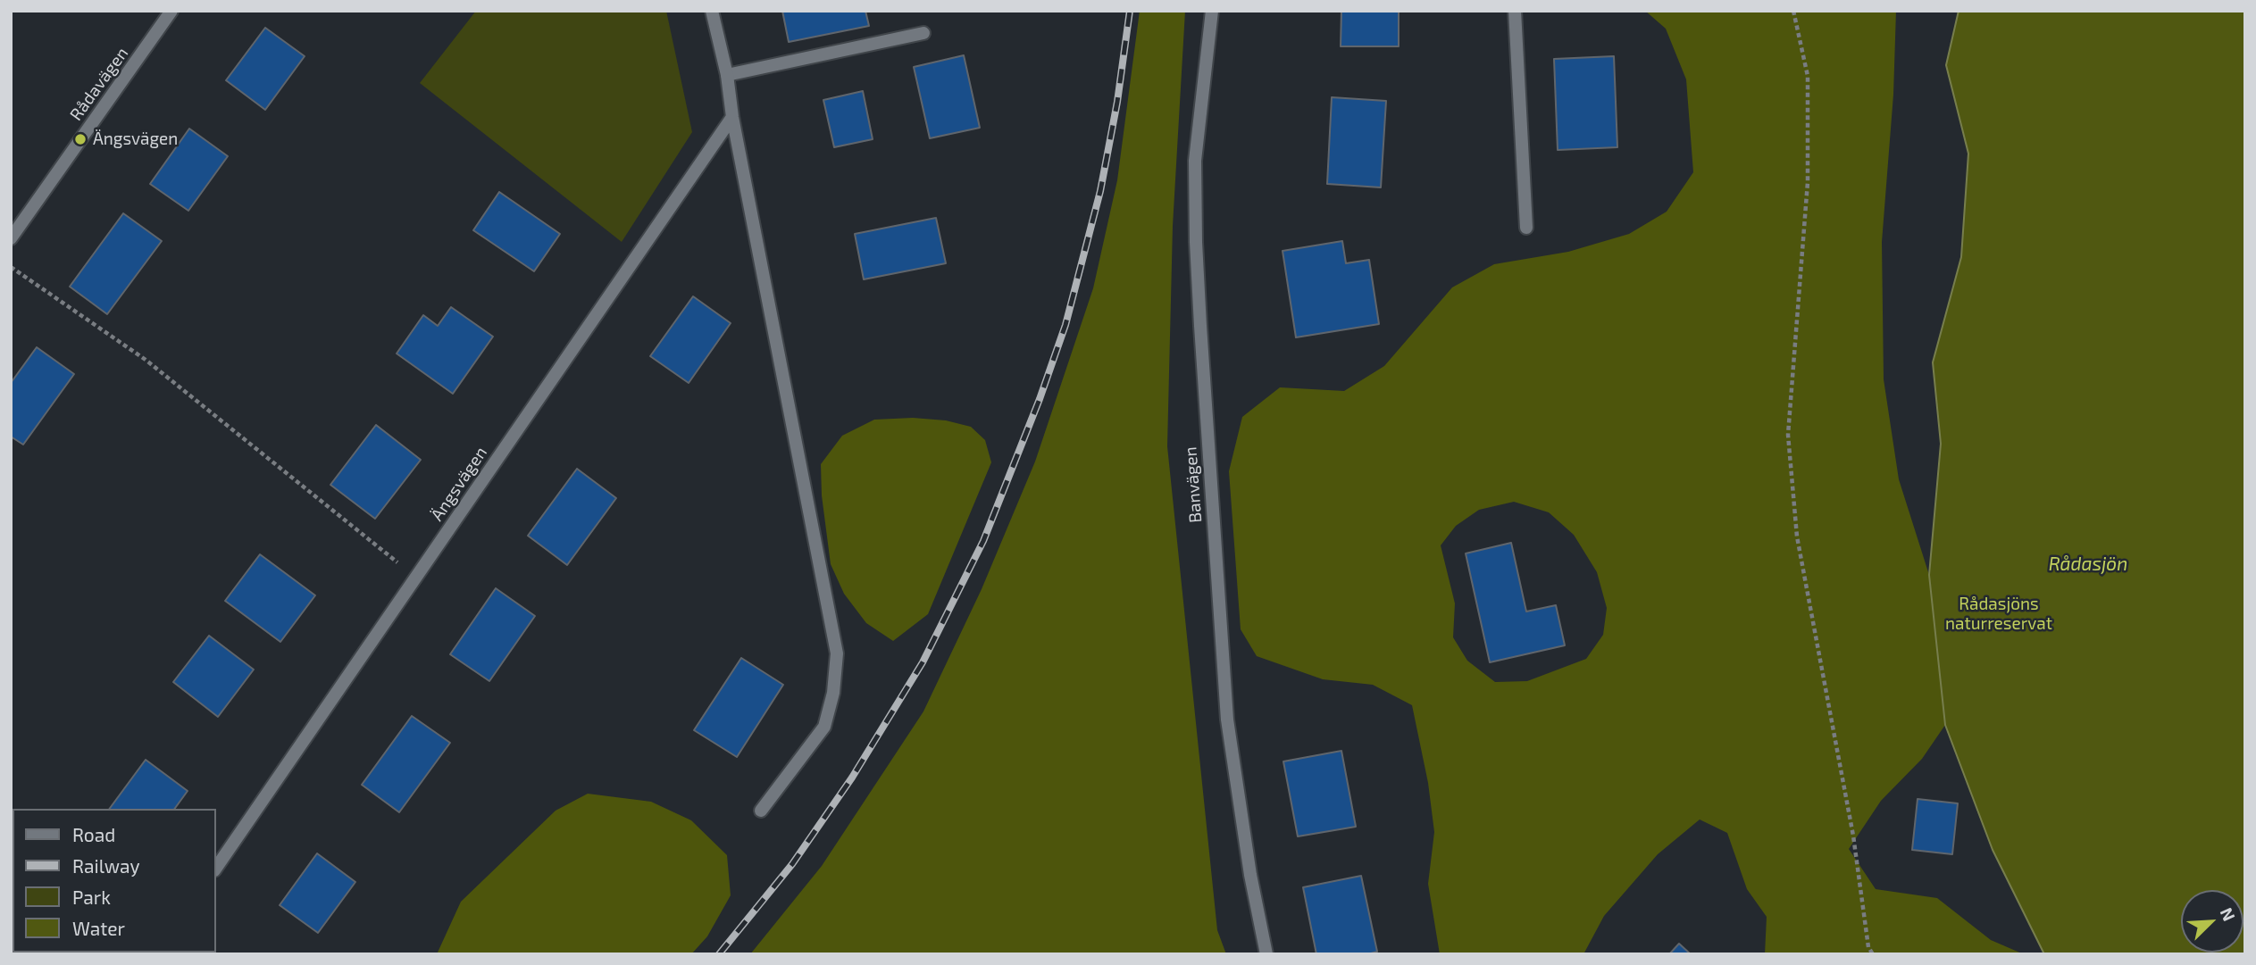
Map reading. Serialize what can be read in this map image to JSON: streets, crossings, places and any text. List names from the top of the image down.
{
  "streets": {
    "street": ["Rådavägen", "Ängsvägen", "Banvägen"]
  },
  "water": ["Rådasjön"],
  "parks": ["Rådasjöns naturreservat"],
  "places": ["Ängsvägen"],
  "legend": [
    "Road",
    "Railway",
    "Park",
    "Water"
  ],
  "north": "top right"
}
